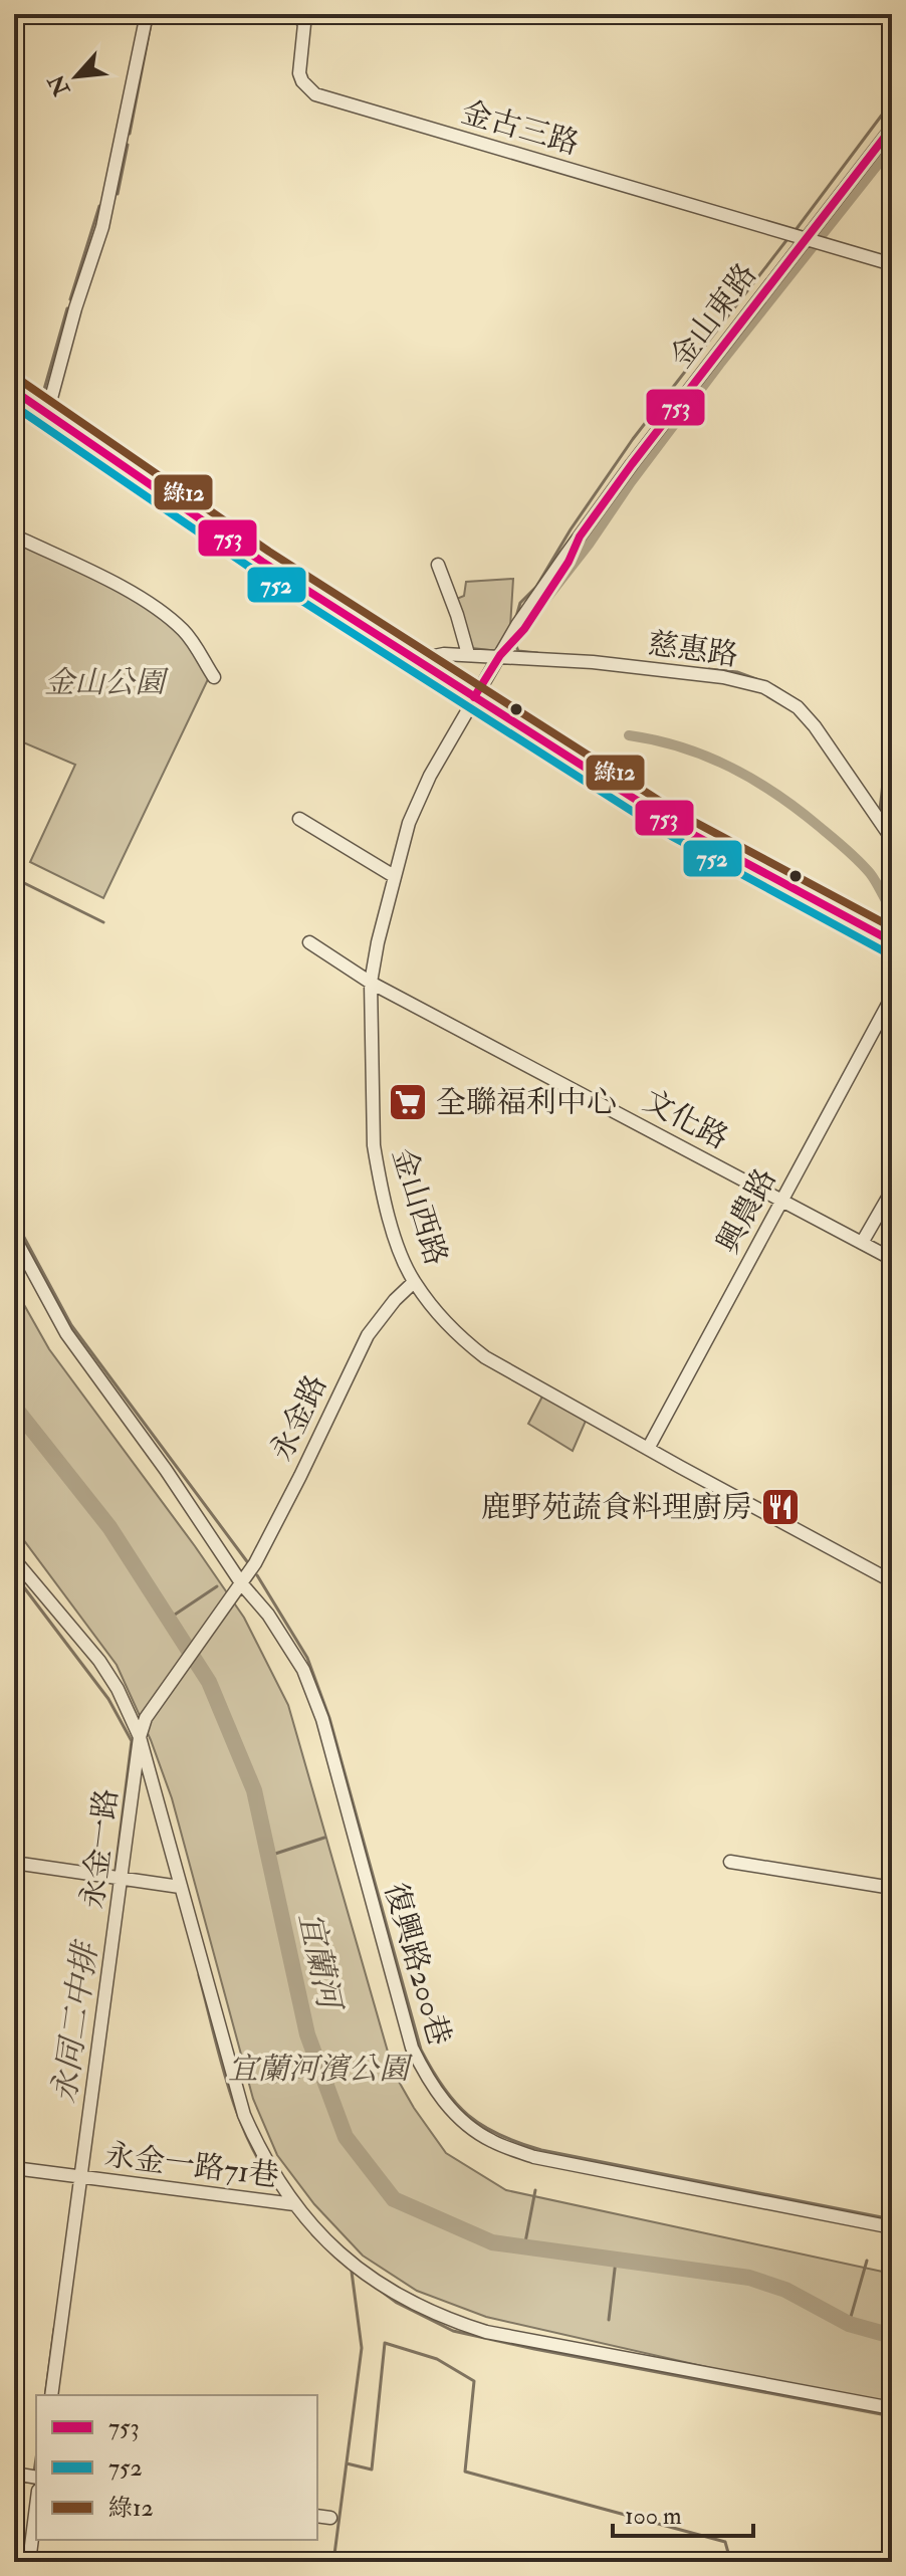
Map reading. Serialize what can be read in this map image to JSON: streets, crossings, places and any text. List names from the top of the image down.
{
  "streets": {
    "street": [
      "金古三路",
      "金山東路",
      "慈惠路",
      "文化路",
      "金山西路",
      "興農路",
      "永金路",
      "永金一路",
      "復興路200巷",
      "永金一路71巷"
    ]
  },
  "crossings": [
    ["金古三路", "金山東路"],
    ["金山東路", "慈惠路"],
    ["金山東路", "金山西路"],
    ["文化路", "金山西路"],
    ["文化路", "興農路"],
    ["金山西路", "興農路"],
    ["金山西路", "永金路"],
    ["永金路", "永金一路"],
    ["永金路", "復興路200巷"],
    ["永金一路", "永金一路71巷"]
  ],
  "water": ["宜蘭河", "永同二中排"],
  "parks": ["金山公園", "宜蘭河濱公園"],
  "places": {
    "supermarket": ["全聯福利中心"],
    "restaurant": ["鹿野苑蔬食料理廚房"]
  },
  "lines": ["transit line 753", "transit line 綠12", "transit line 752"],
  "legend": ["753", "752", "綠12"],
  "scale_bar": "100 m",
  "north": "bottom left"
}
